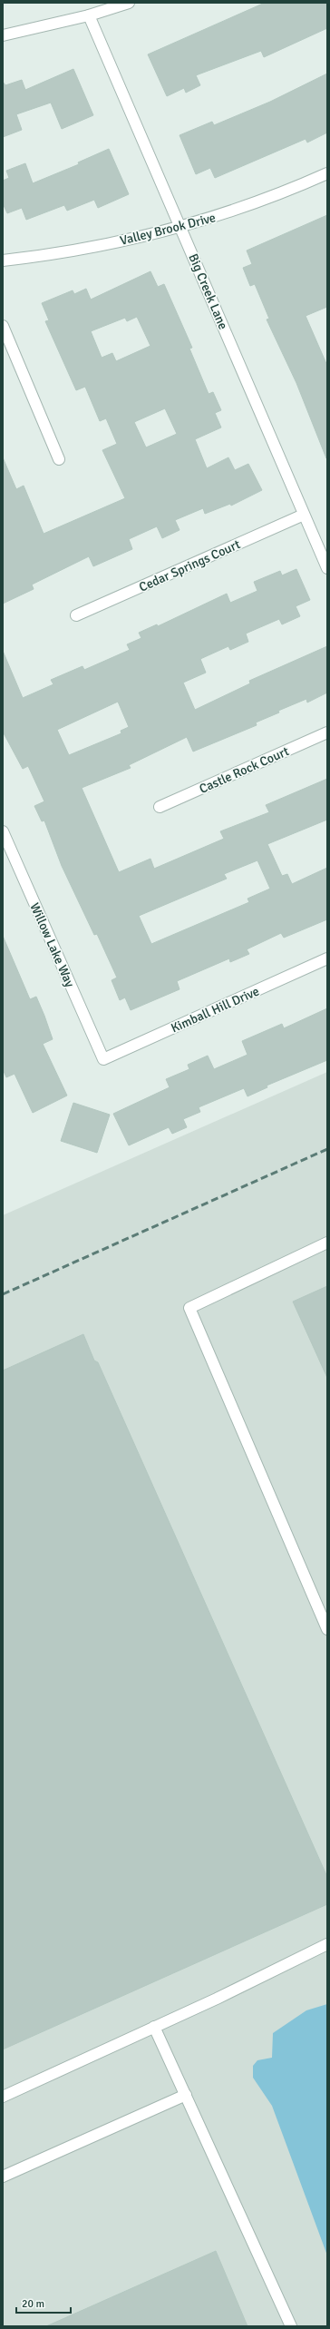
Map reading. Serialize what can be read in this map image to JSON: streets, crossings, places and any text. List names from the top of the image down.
{
  "streets": {
    "street": [
      "Valley Brook Drive",
      "Big Creek Lane",
      "Cedar Springs Court",
      "Castle Rock Court",
      "Willow Lake Way",
      "Kimball Hill Drive"
    ]
  },
  "crossings": [
    ["Valley Brook Drive", "Big Creek Lane"],
    ["Big Creek Lane", "Cedar Springs Court"],
    ["Willow Lake Way", "Kimball Hill Drive"]
  ],
  "scale_bar": "20 m"
}
